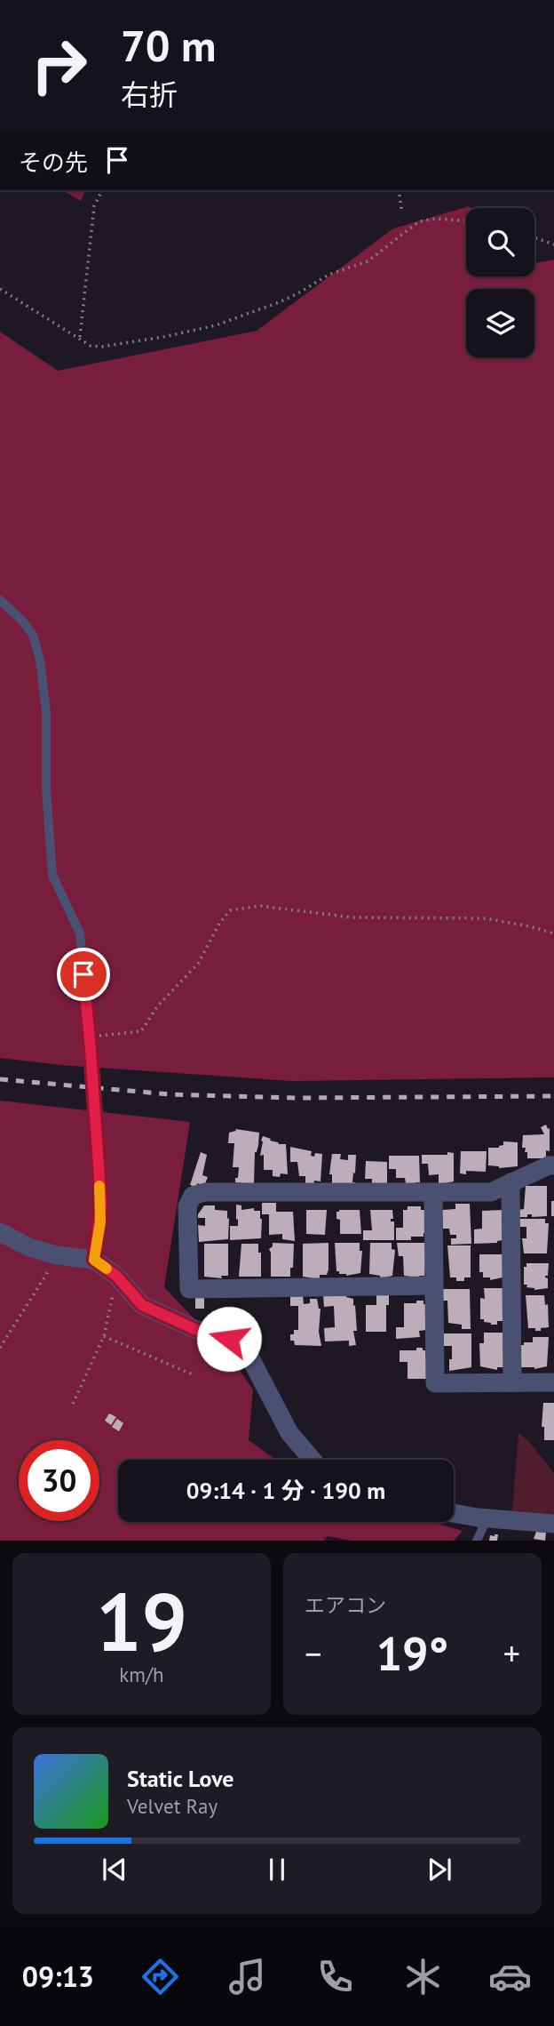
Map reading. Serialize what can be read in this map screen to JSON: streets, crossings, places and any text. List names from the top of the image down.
{
  "page": {
    "turn": ["70 m", "右折"],
    "then": "その先",
    "limit": "30",
    "trip": "09:14 · 1 分 · 190 m",
    "tile": [
      ["19", "km/h"],
      "エアコン"
    ],
    "heat": ["−", "19°", "+"],
    "song": ["Static Love", "Velvet Ray"],
    "tabs": "09:13"
  }
}
